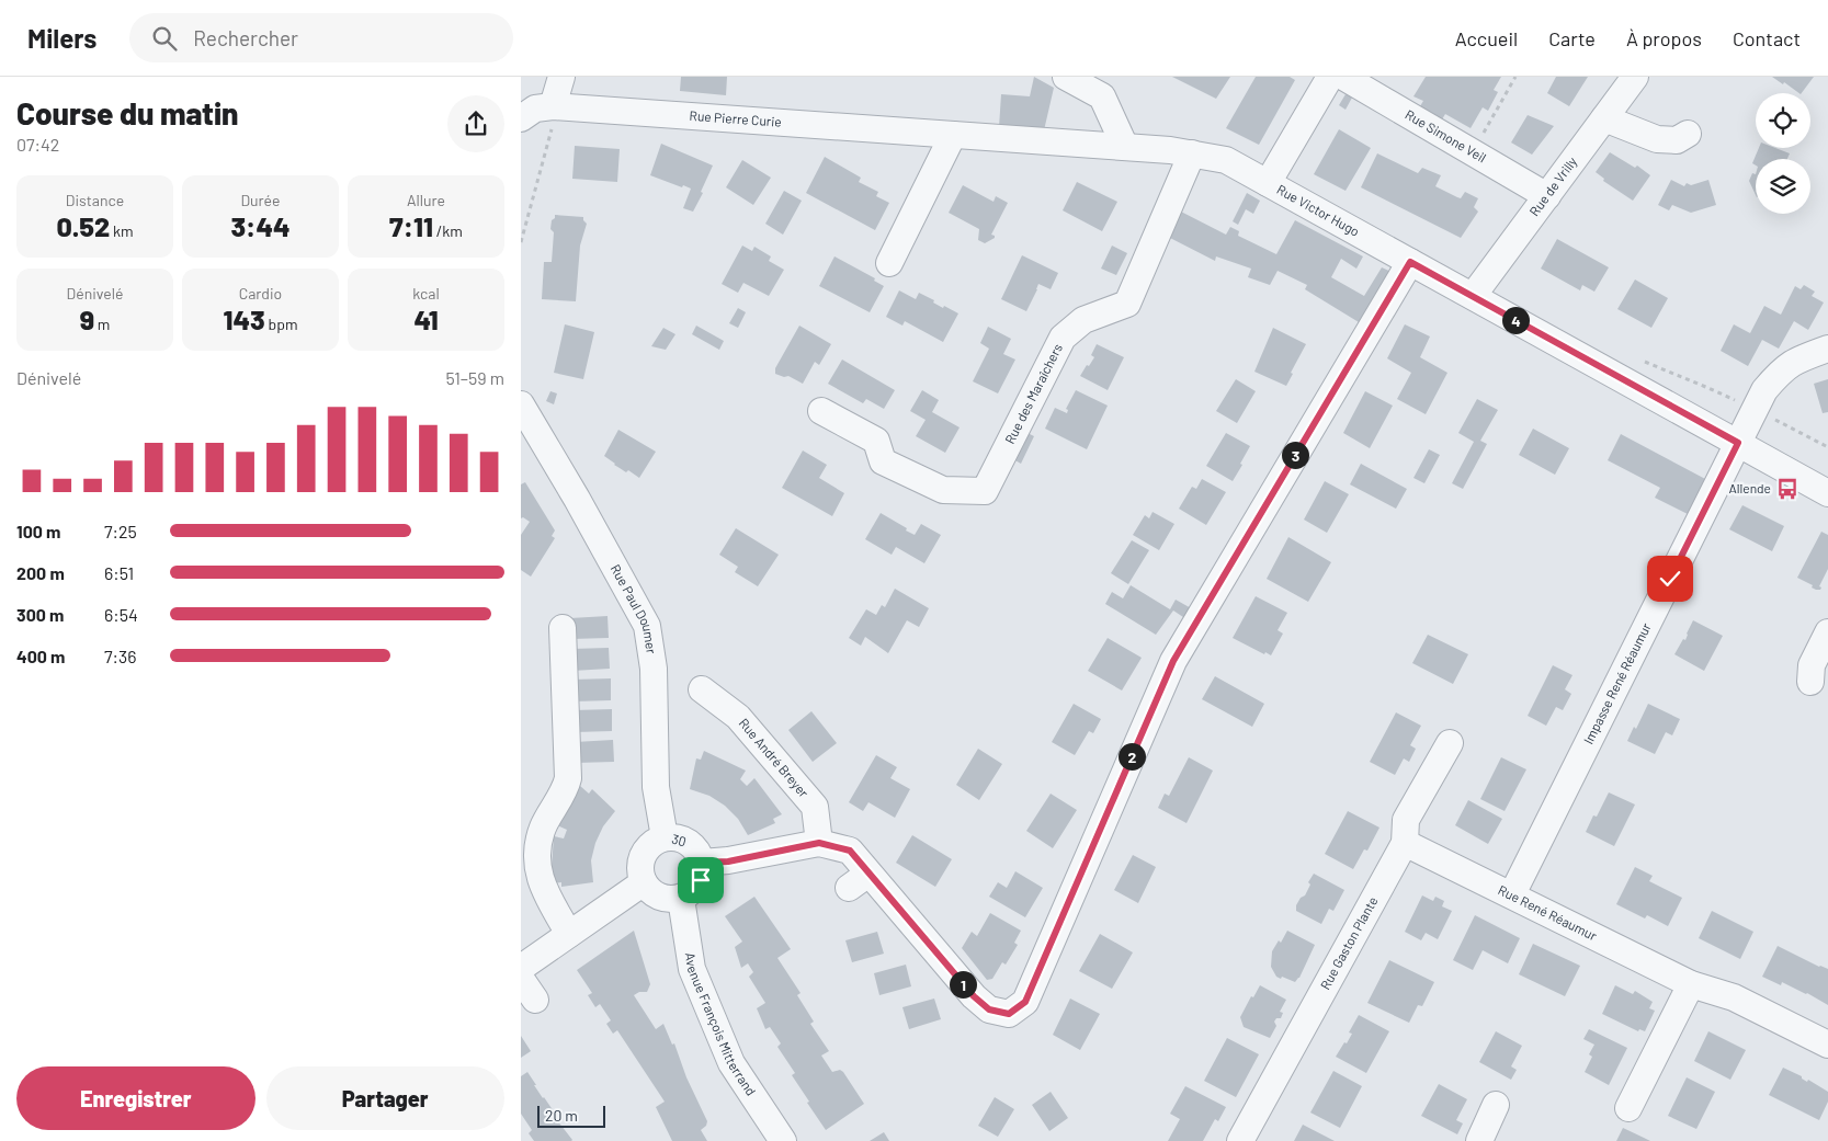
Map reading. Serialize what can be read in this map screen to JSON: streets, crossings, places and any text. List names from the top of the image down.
{
  "streets": {
    "street": [
      "Rue Pierre Curie",
      "Rue Simone Veil",
      "Rue de Vrilly",
      "Rue Victor Hugo",
      "Rue des Maraîchers",
      "Rue Paul Doumer",
      "Impasse René Réaumur",
      "Rue André Breyer",
      "30",
      "Rue René Réaumur",
      "Rue Gaston Plante",
      "Avenue François Mitterrand"
    ]
  },
  "crossings": [
    ["Rue Pierre Curie", "Rue Victor Hugo"],
    ["Rue Pierre Curie", "Rue des Maraîchers"],
    ["Rue Simone Veil", "Rue de Vrilly"],
    ["Rue de Vrilly", "Rue Victor Hugo"],
    ["Rue Victor Hugo", "Impasse René Réaumur"],
    ["Rue Paul Doumer", "30"],
    ["Rue Paul Doumer", "Avenue François Mitterrand"],
    ["Impasse René Réaumur", "Rue René Réaumur"],
    ["30", "Avenue François Mitterrand"],
    ["Rue René Réaumur", "Rue Gaston Plante"]
  ],
  "places": {
    "bus stop": ["Allende"]
  },
  "scale_bar": "20 m",
  "page": {
    "header": "Milers",
    "search": "Rechercher",
    "nav": [
      "Accueil",
      "Carte",
      "À propos",
      "Contact"
    ],
    "heading": ["Course du matin", "07:42"],
    "stats": [
      ["Distance", "0.52 km"],
      ["Durée", "3:44"],
      ["Allure", "7:11 /km"],
      ["Dénivelé", "9 m"],
      ["Cardio", "143 bpm"],
      ["kcal", "41"]
    ],
    "pins": [
      "4",
      "3",
      "2",
      "1"
    ],
    "chart": ["Dénivelé", "51–59 m"],
    "list": [
      {
        "name": "100 m",
        "note": "7:25"
      },
      {
        "name": "200 m",
        "note": "6:51"
      },
      {
        "name": "300 m",
        "note": "6:54"
      },
      {
        "name": "400 m",
        "note": "7:36"
      }
    ],
    "buttons": ["Enregistrer", "Partager"],
    "scale": "20 m"
  }
}
